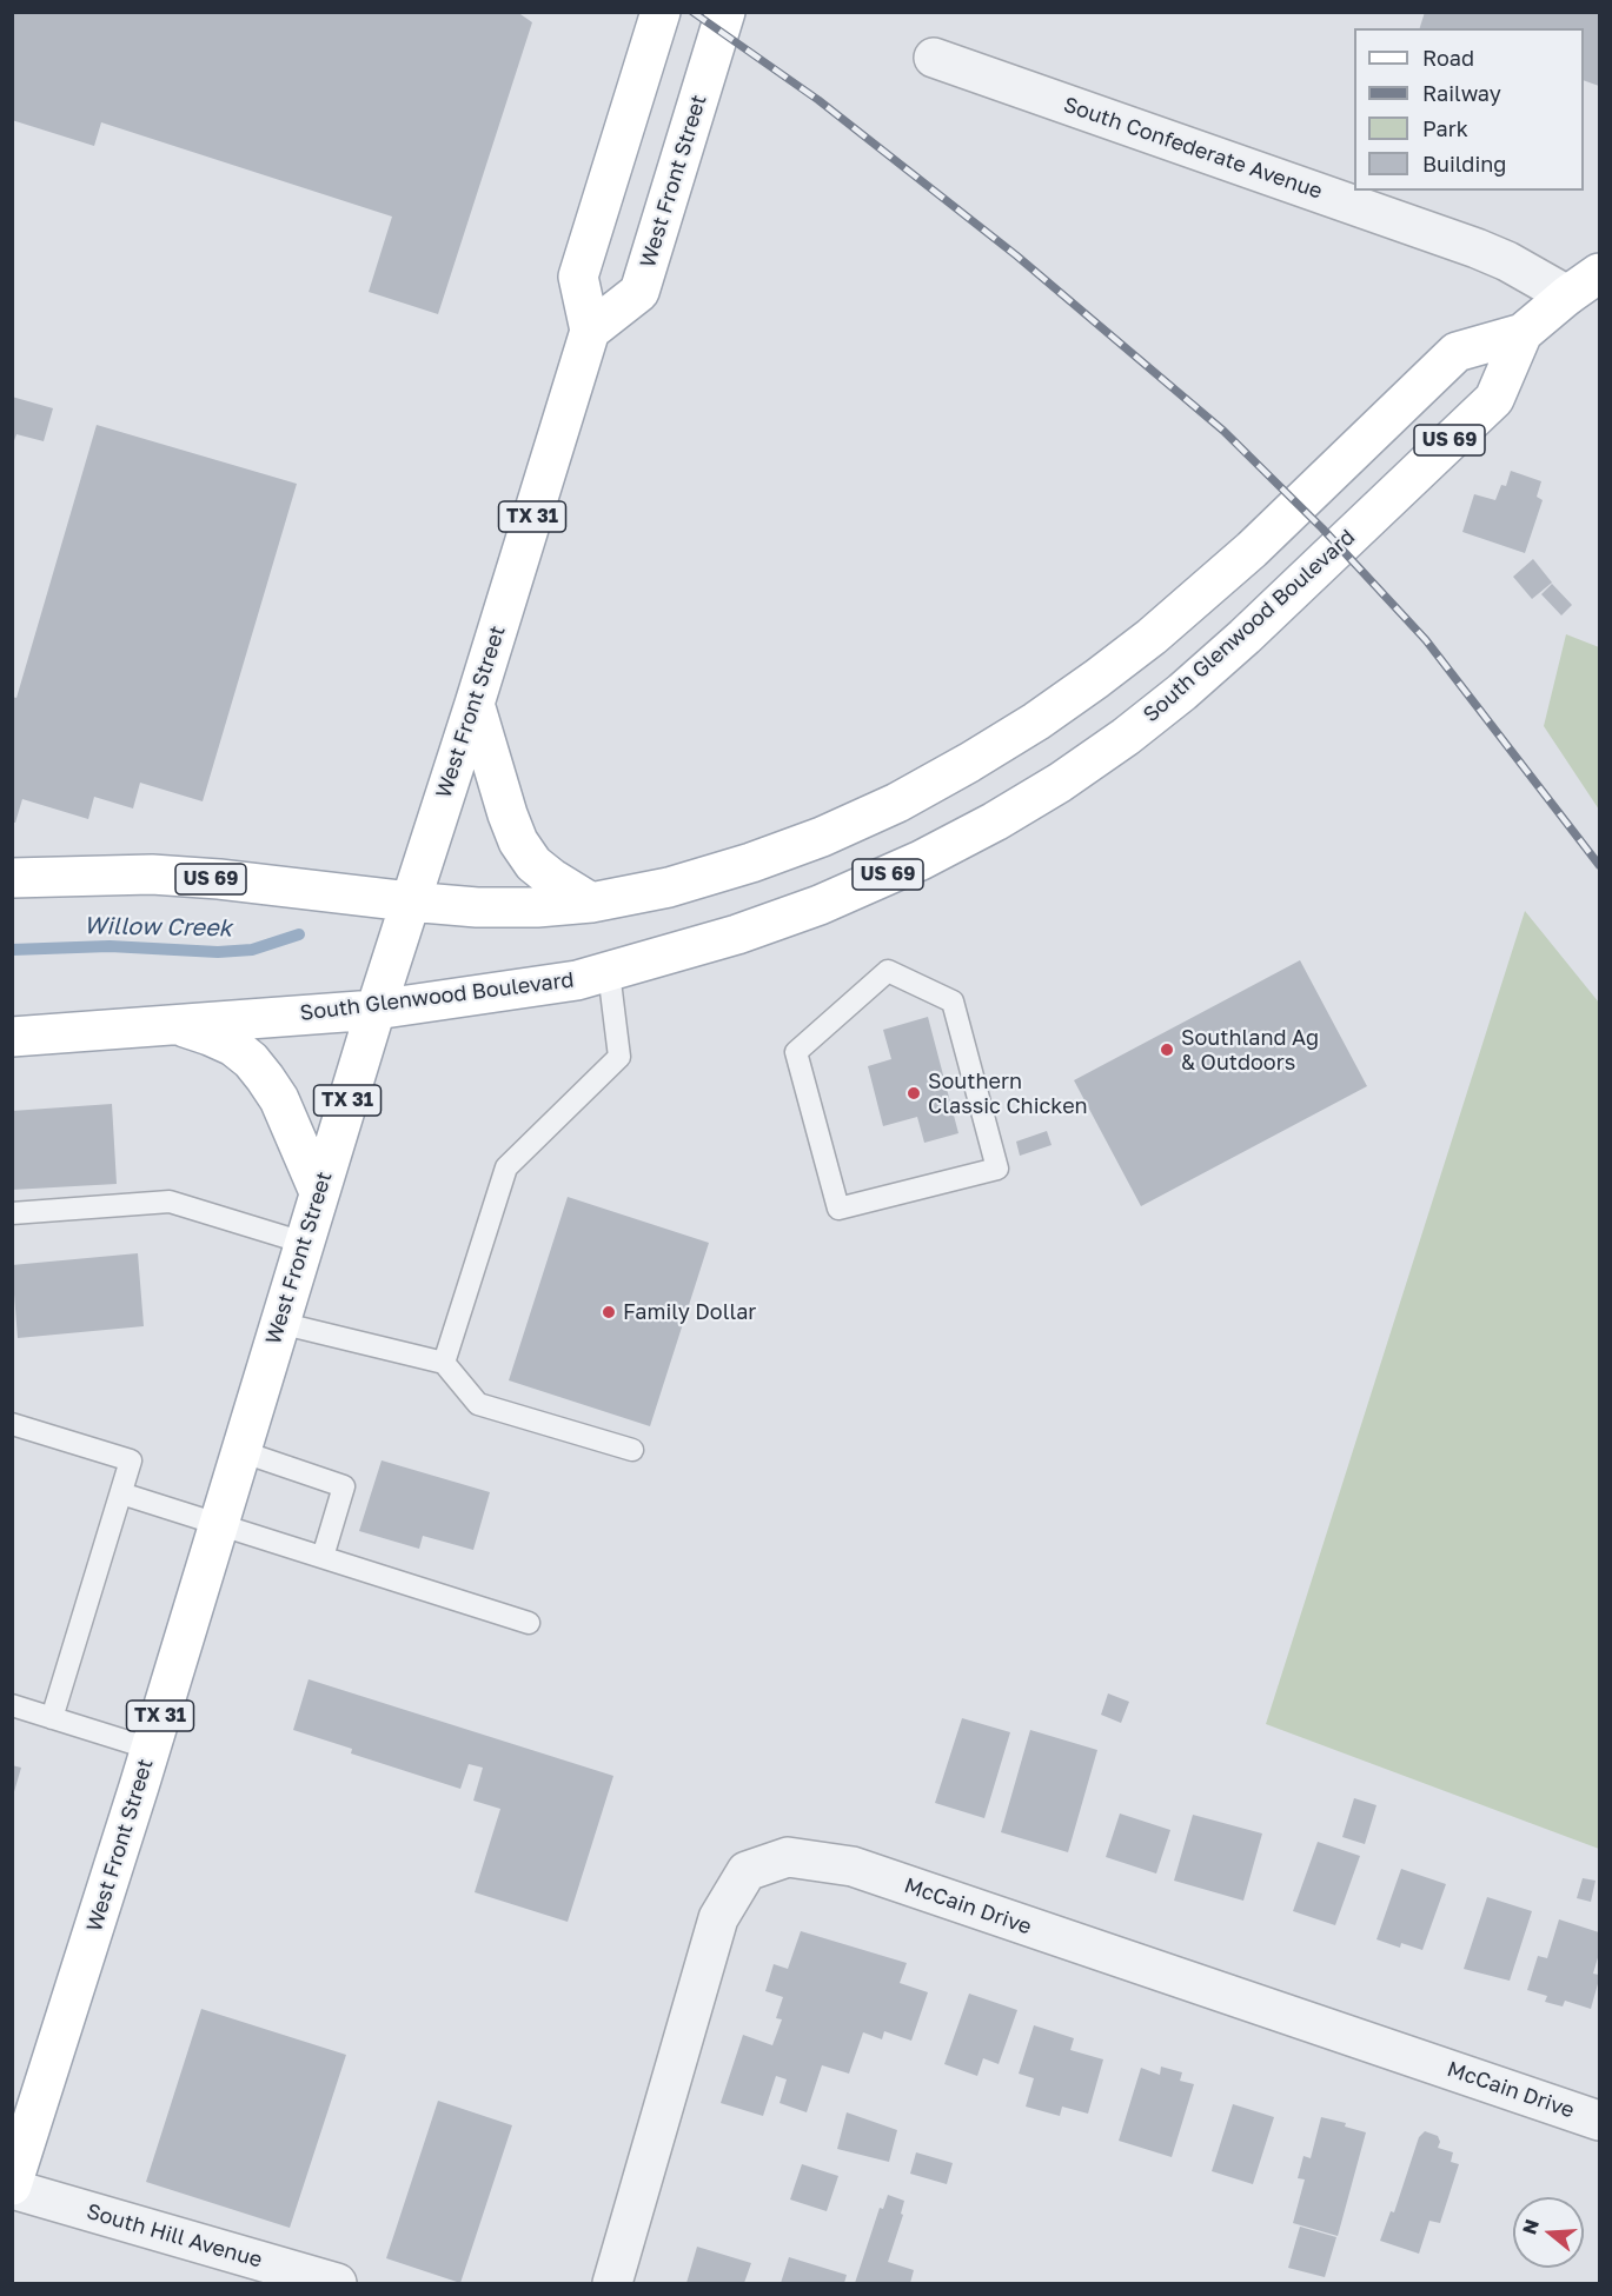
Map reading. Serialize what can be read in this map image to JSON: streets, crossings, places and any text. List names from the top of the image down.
{
  "streets": {
    "main road": [
      "West Front Street",
      "US 69",
      "TX 31",
      "South Glenwood Boulevard"
    ],
    "street": ["South Confederate Avenue", "McCain Drive", "South Hill Avenue"]
  },
  "crossings": [
    ["South Confederate Avenue", "South Glenwood Boulevard"],
    ["West Front Street", "South Glenwood Boulevard"],
    ["West Front Street", "South Hill Avenue"]
  ],
  "water": ["Willow Creek"],
  "places": ["Southland Ag & Outdoors", "Southern Classic Chicken", "Family Dollar"],
  "legend": [
    "Road",
    "Railway",
    "Park",
    "Building"
  ],
  "north": "left"
}
